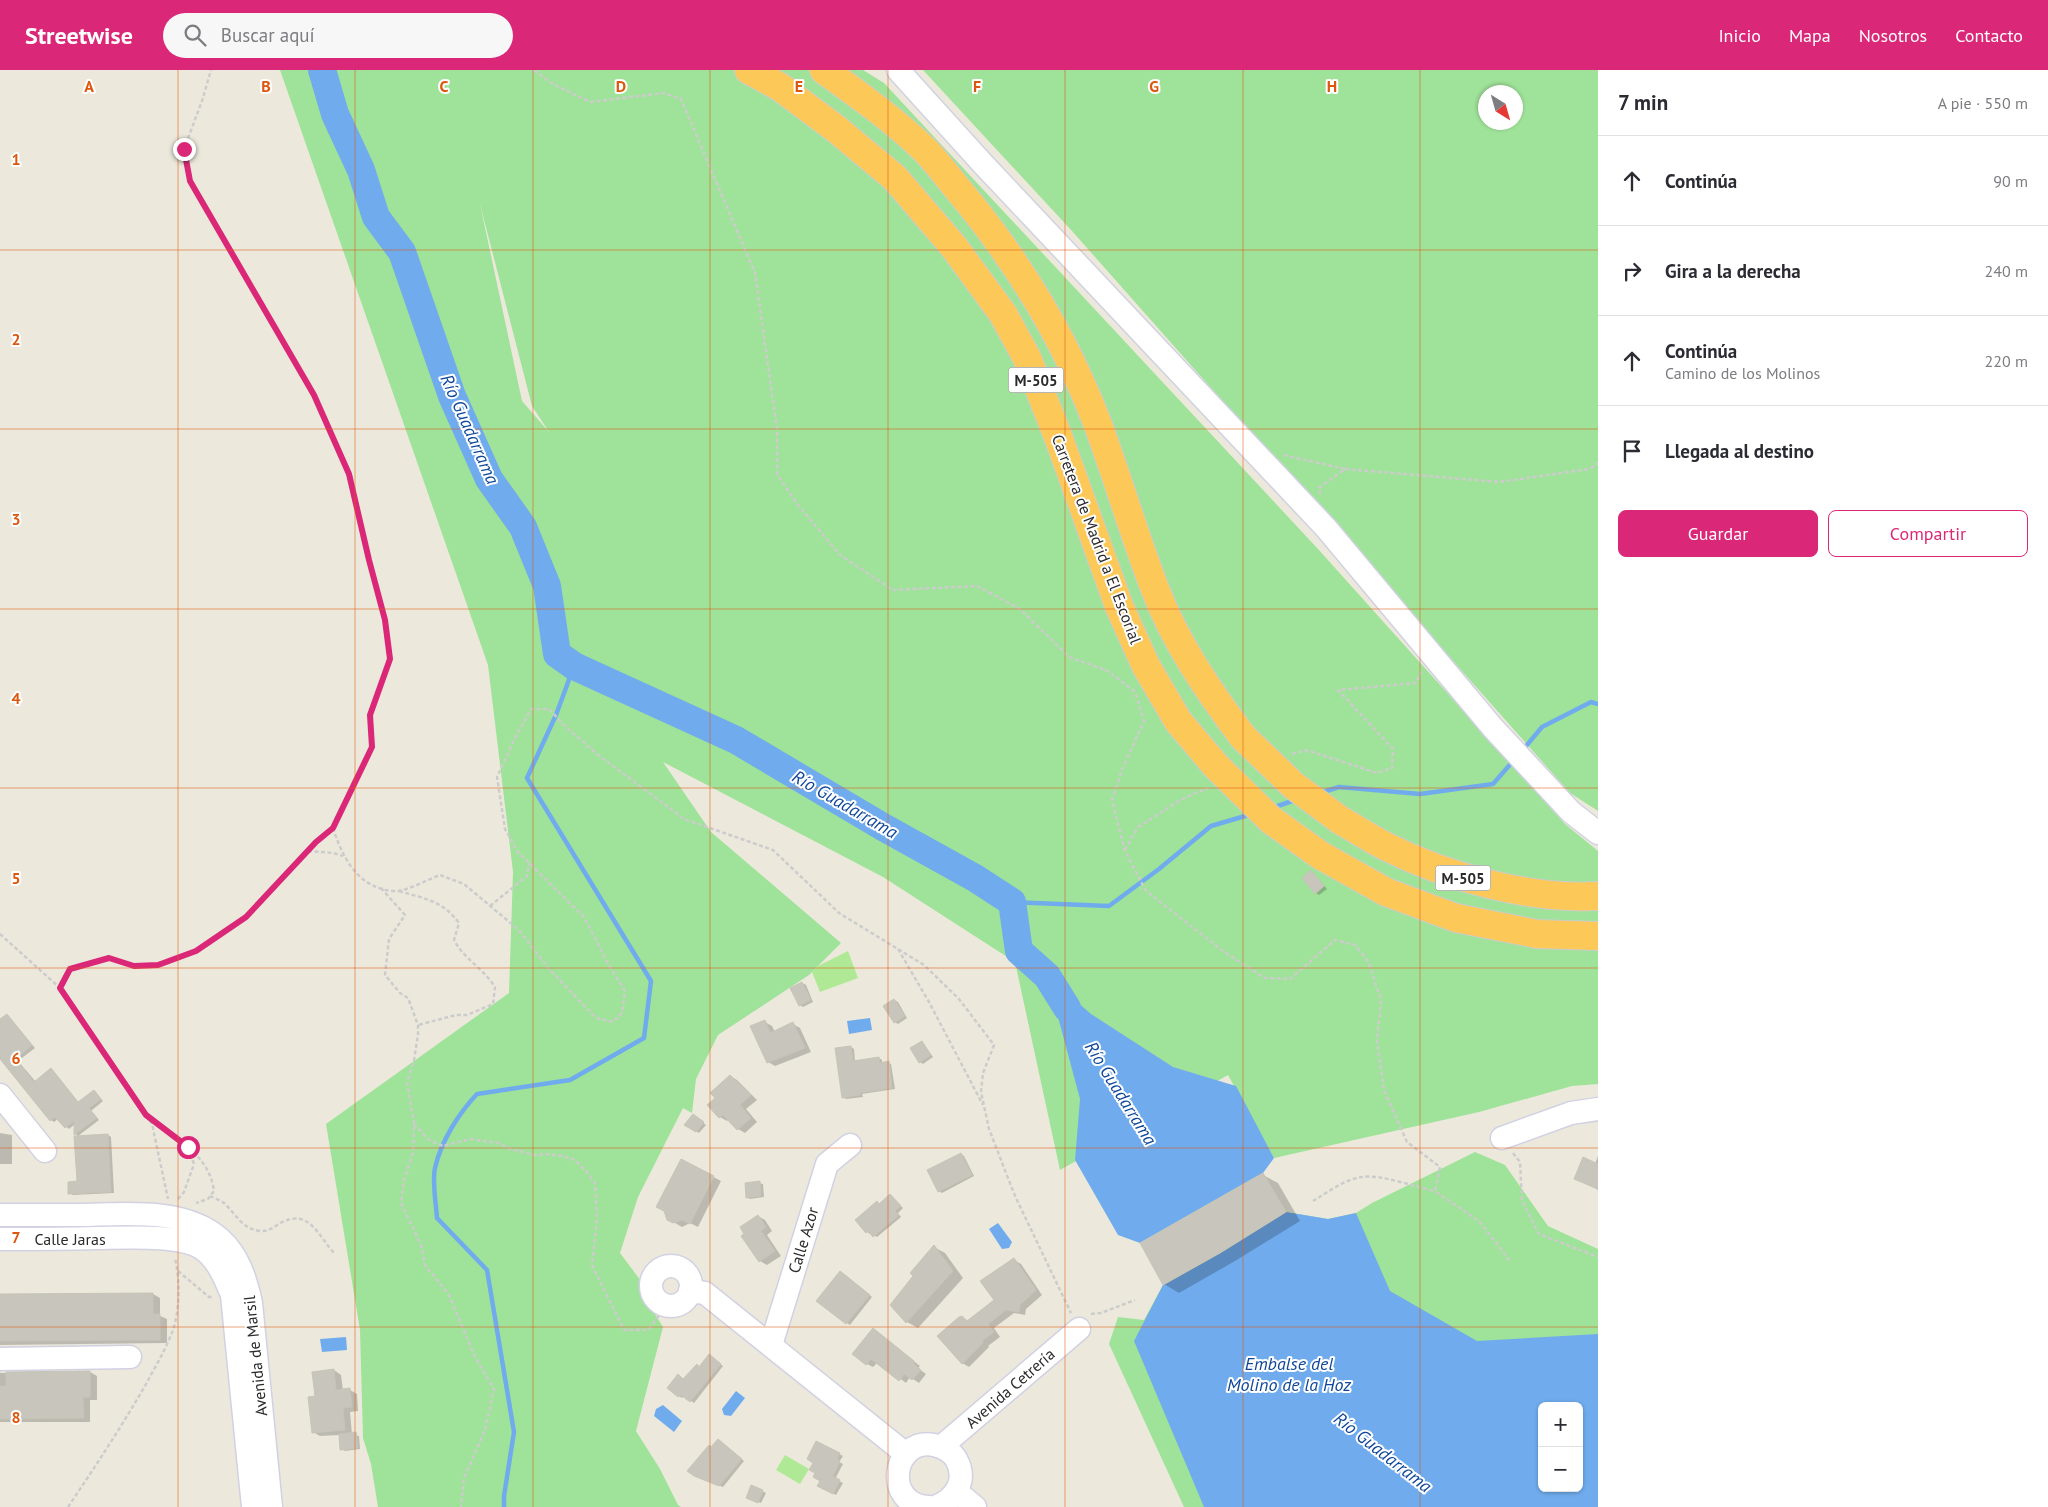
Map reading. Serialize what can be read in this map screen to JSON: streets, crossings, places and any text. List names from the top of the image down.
{
  "streets": {
    "highway": ["M-505", "Carretera de Madrid a El Escorial"],
    "street": [
      "Calle Jaras",
      "Calle Azor",
      "Avenida de Marsil",
      "Avenida Cetrería"
    ]
  },
  "crossings": [
    ["M-505", "Carretera de Madrid a El Escorial"],
    ["Calle Jaras", "Avenida de Marsil"]
  ],
  "water": ["Río Guadarrama", "Embalse del Molino de la Hoz"],
  "north": "bottom right",
  "page": {
    "header": "Streetwise",
    "search": "Buscar aquí",
    "nav": [
      "Inicio",
      "Mapa",
      "Nosotros",
      "Contacto"
    ],
    "heading": ["7 min", "A pie · 550 m"],
    "list": [
      ["Continúa", "90 m"],
      ["Gira a la derecha", "240 m"],
      ["Continúa", "Camino de los Molinos", "220 m"],
      "Llegada al destino"
    ],
    "buttons": ["Guardar", "Compartir"],
    "map_buttons": ["+", "−"]
  },
  "grid": {
    "columns": [
      "A",
      "B",
      "C",
      "D",
      "E",
      "F",
      "G",
      "H"
    ],
    "rows": [
      "1",
      "2",
      "3",
      "4",
      "5",
      "6",
      "7",
      "8"
    ]
  }
}
